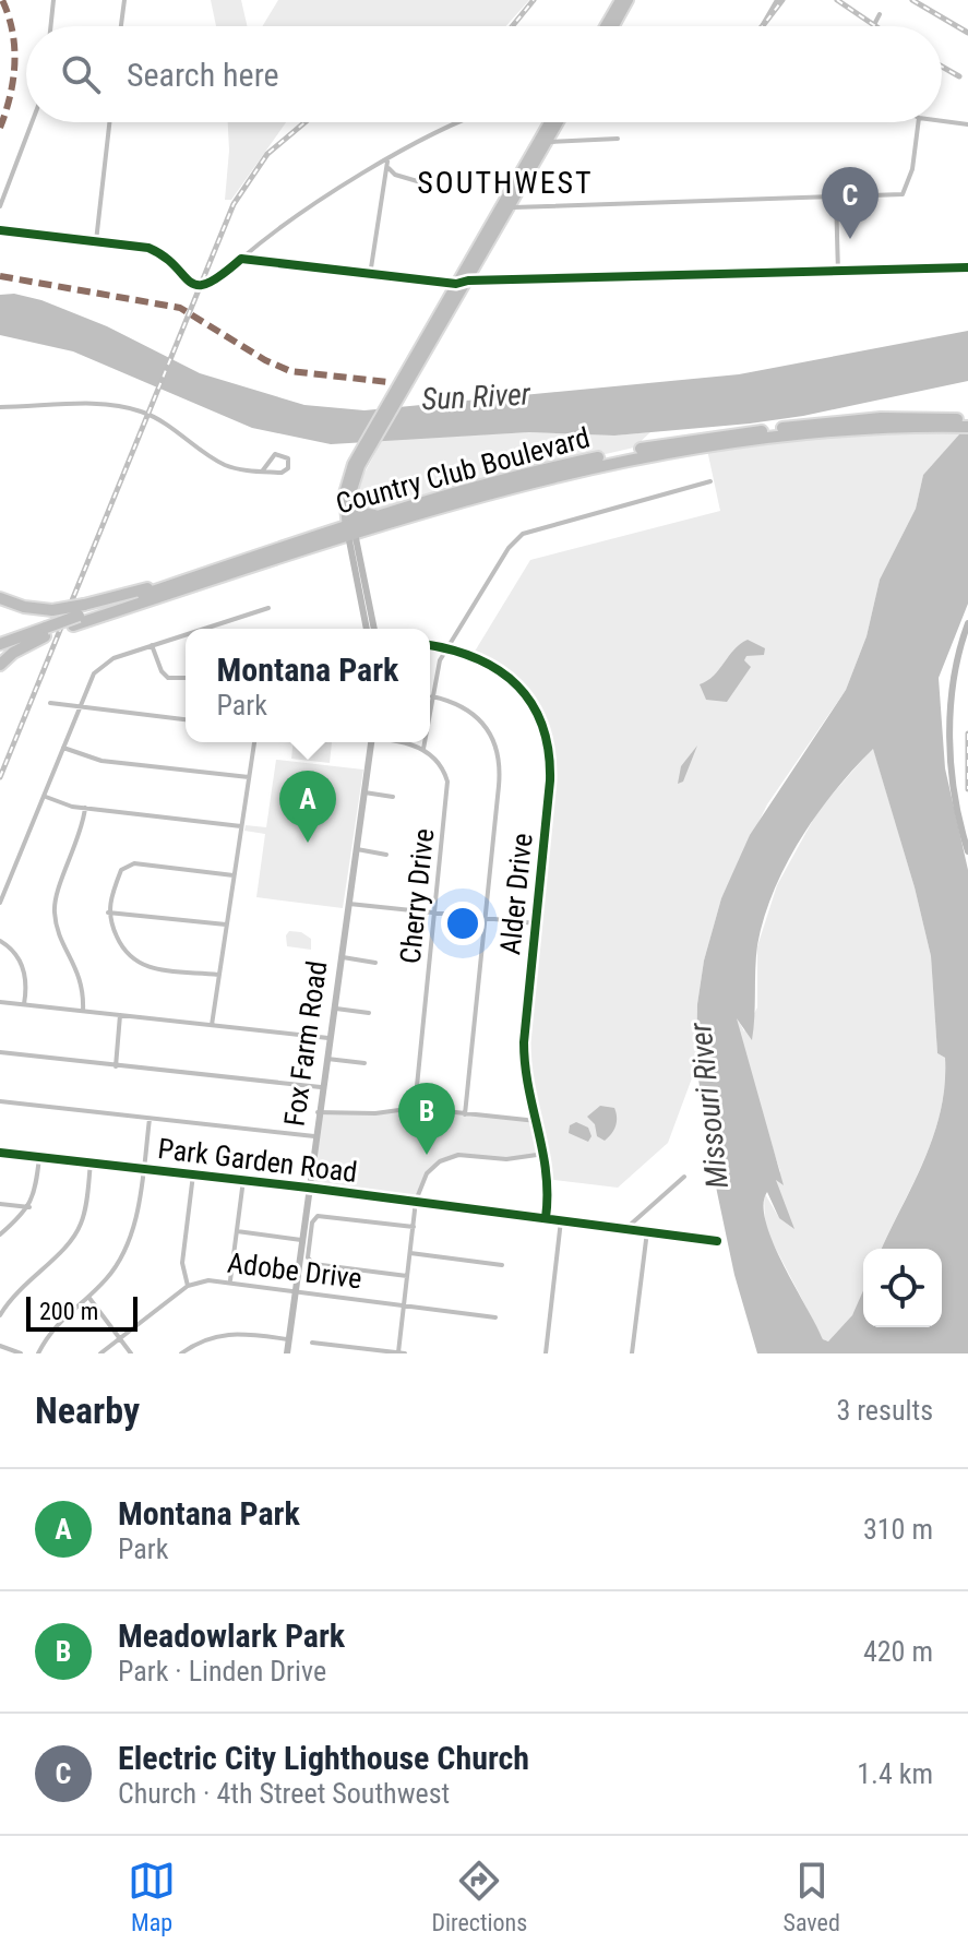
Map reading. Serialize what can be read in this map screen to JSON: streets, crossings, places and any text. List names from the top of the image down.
{
  "streets": {
    "highway": ["Country Club Boulevard"],
    "street": [
      "Alder Drive",
      "Cherry Drive",
      "Fox Farm Road",
      "Park Garden Road",
      "Adobe Drive"
    ]
  },
  "crossings": [
    ["Alder Drive", "Park Garden Road"],
    ["Fox Farm Road", "Park Garden Road"],
    ["Fox Farm Road", "Adobe Drive"]
  ],
  "districts": ["SOUTHWEST"],
  "water": ["Sun River", "Missouri River"],
  "scale_bar": "200 m",
  "page": {
    "search": "Search here",
    "pins": ["C", "A", "B"],
    "popup": ["Montana Park", "Park"],
    "scale": "200 m",
    "heading": ["Nearby", "3 results"],
    "list": [
      {
        "mark": "A",
        "name": "Montana Park",
        "note": "Park",
        "value": "310 m"
      },
      {
        "mark": "B",
        "name": "Meadowlark Park",
        "note": "Park · Linden Drive",
        "value": "420 m"
      },
      {
        "mark": "C",
        "name": "Electric City Lighthouse Church",
        "note": "Church · 4th Street Southwest",
        "value": "1.4 km"
      }
    ],
    "nav": ["Map", "Directions", "Saved"]
  }
}
